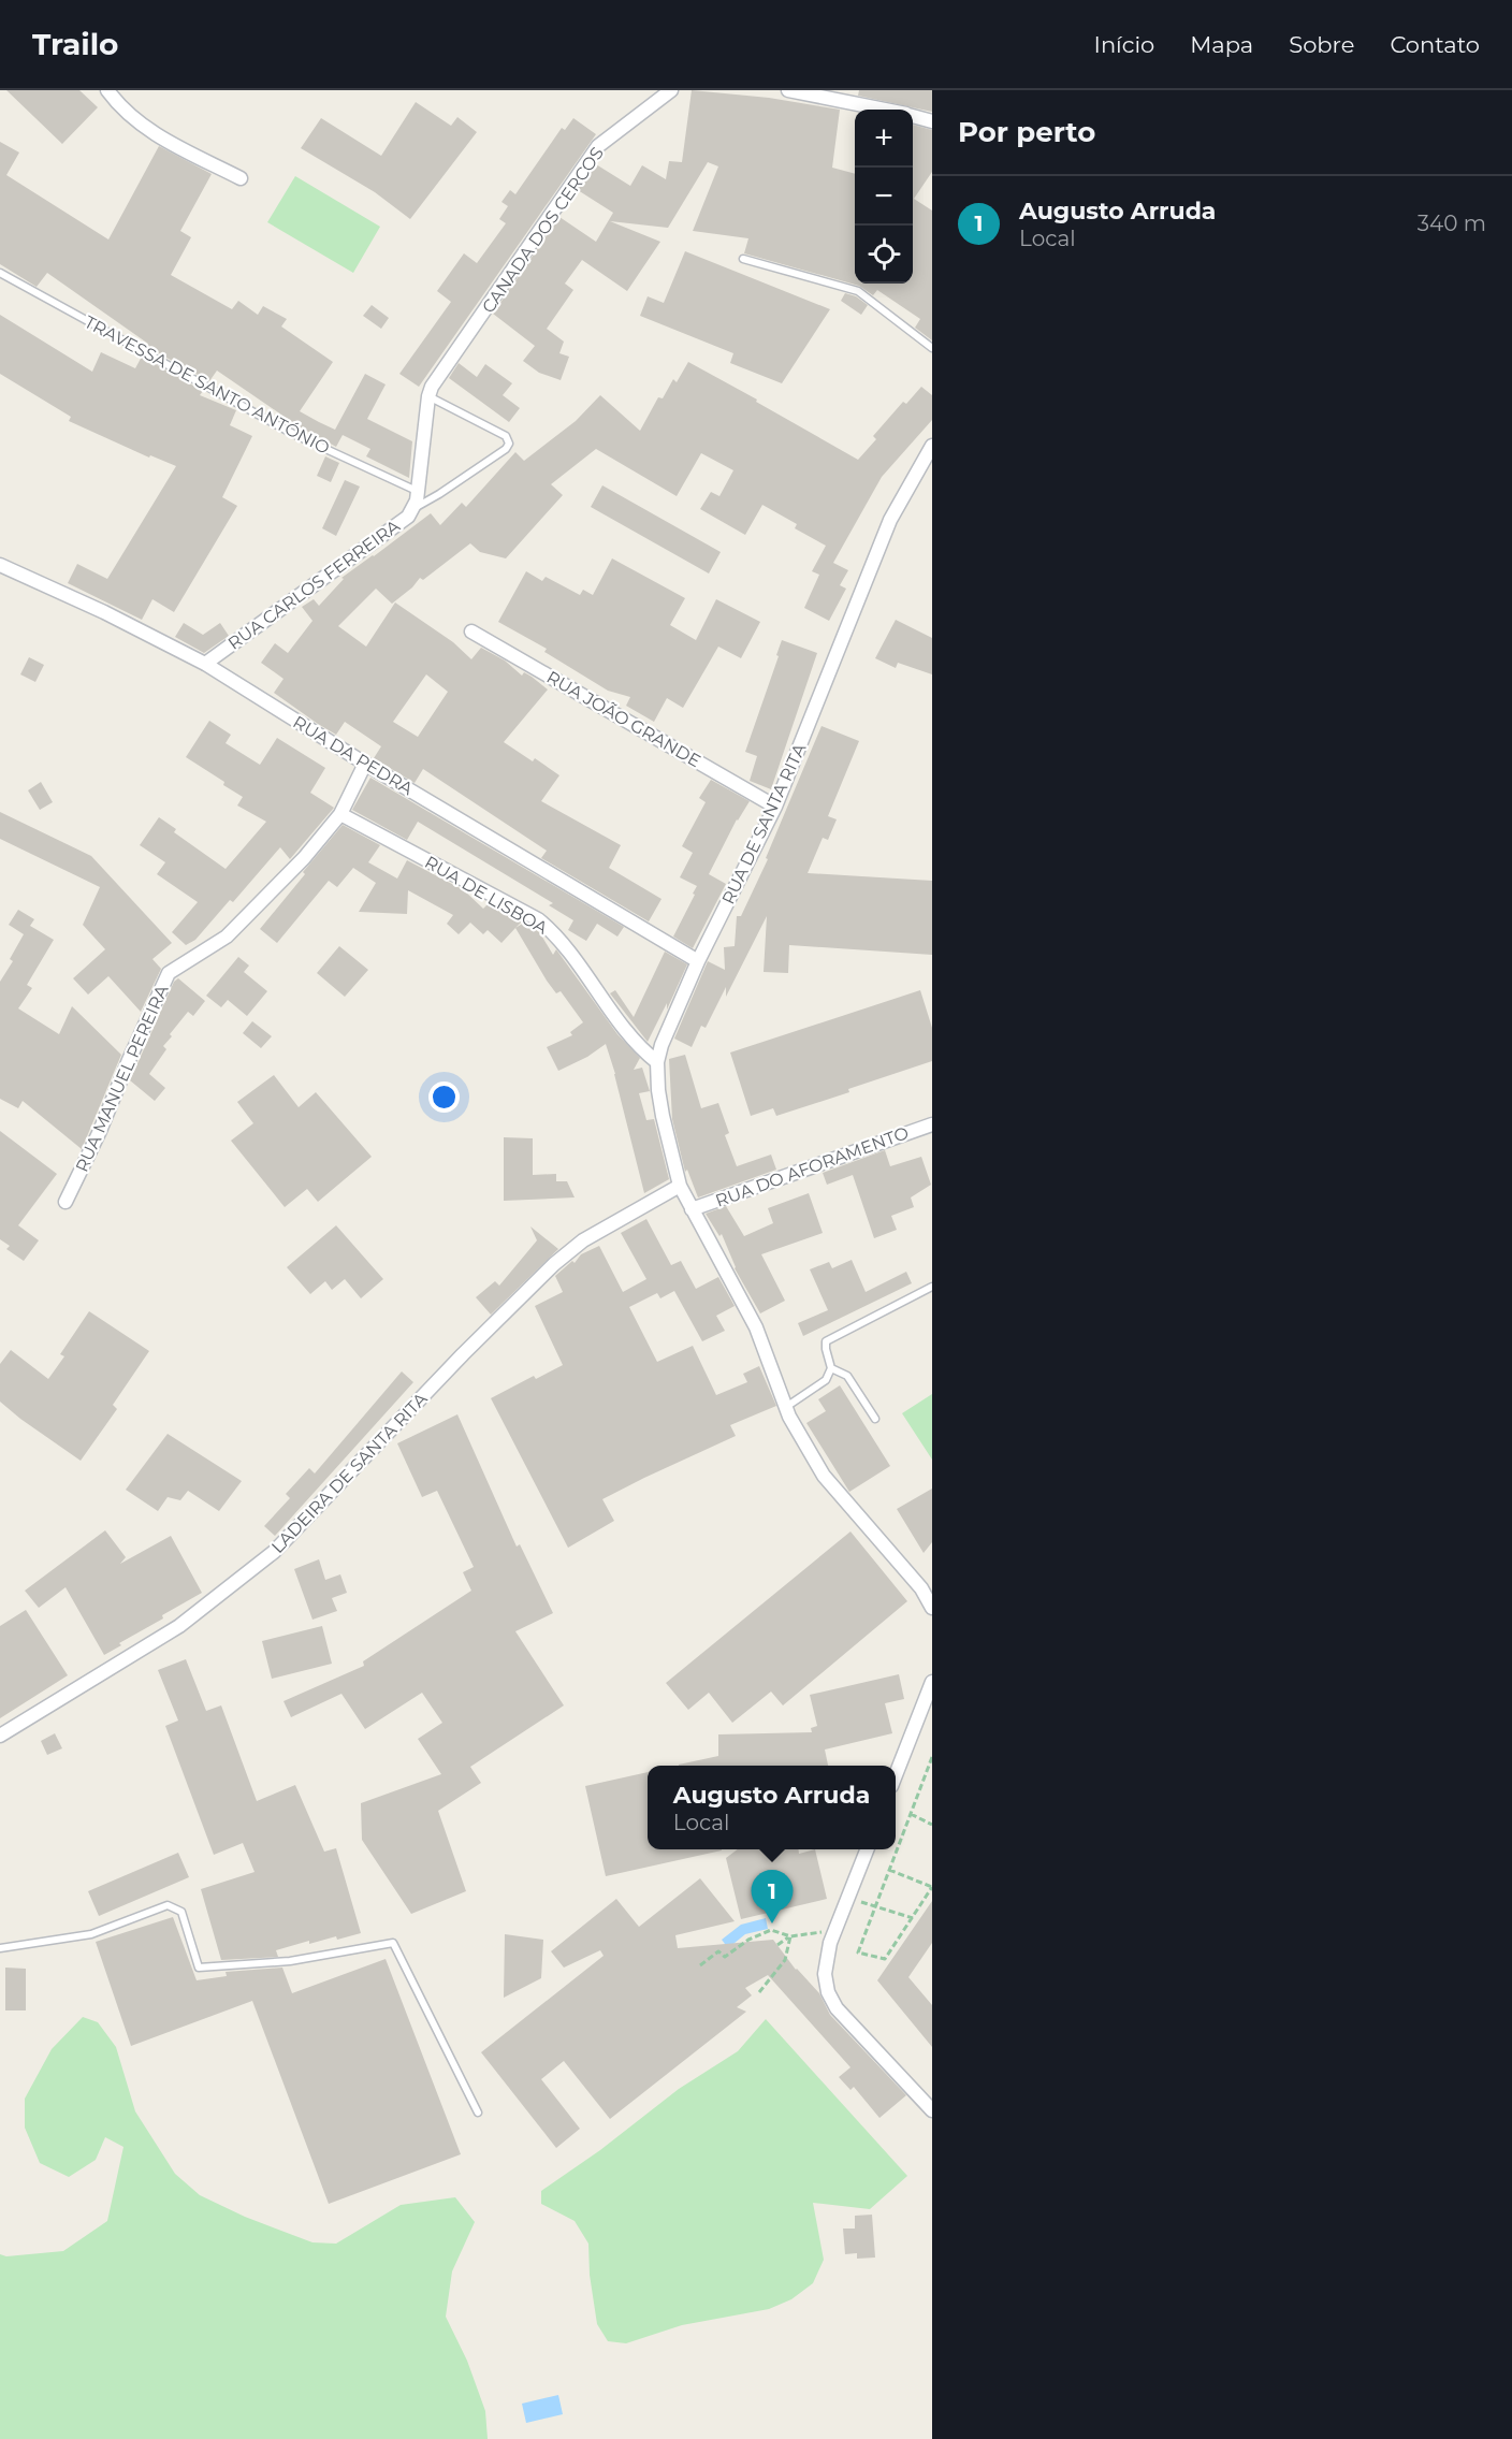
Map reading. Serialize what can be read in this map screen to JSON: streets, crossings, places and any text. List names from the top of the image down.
{
  "streets": {
    "street": [
      "CANADA DOS CERCOS",
      "RUA CARLOS FERREIRA",
      "RUA JOÃO GRANDE",
      "RUA DA PEDRA",
      "RUA DE SANTA RITA",
      "RUA DE LISBOA",
      "RUA MANUEL PEREIRA",
      "RUA DO AFORAMENTO",
      "LADEIRA DE SANTA RITA"
    ],
    "lane": ["TRAVESSA DE SANTO ANTÓNIO"]
  },
  "crossings": [
    ["CANADA DOS CERCOS", "RUA CARLOS FERREIRA"],
    ["TRAVESSA DE SANTO ANTÓNIO", "RUA CARLOS FERREIRA"],
    ["RUA CARLOS FERREIRA", "RUA DA PEDRA"],
    ["RUA JOÃO GRANDE", "RUA DE SANTA RITA"],
    ["RUA DA PEDRA", "RUA DE SANTA RITA"],
    ["RUA DA PEDRA", "RUA MANUEL PEREIRA"],
    ["RUA DE SANTA RITA", "RUA DE LISBOA"],
    ["RUA DE SANTA RITA", "RUA DO AFORAMENTO"],
    ["RUA DE SANTA RITA", "LADEIRA DE SANTA RITA"],
    ["RUA DE LISBOA", "RUA MANUEL PEREIRA"]
  ],
  "page": {
    "header": "Trailo",
    "nav": [
      "Início",
      "Mapa",
      "Sobre",
      "Contato"
    ],
    "heading": "Por perto",
    "map_buttons": ["+", "−"],
    "list": [
      {
        "mark": "1",
        "name": "Augusto Arruda",
        "note": "Local",
        "value": "340 m"
      }
    ],
    "popup": ["Augusto Arruda", "Local"],
    "pins": "1"
  }
}
